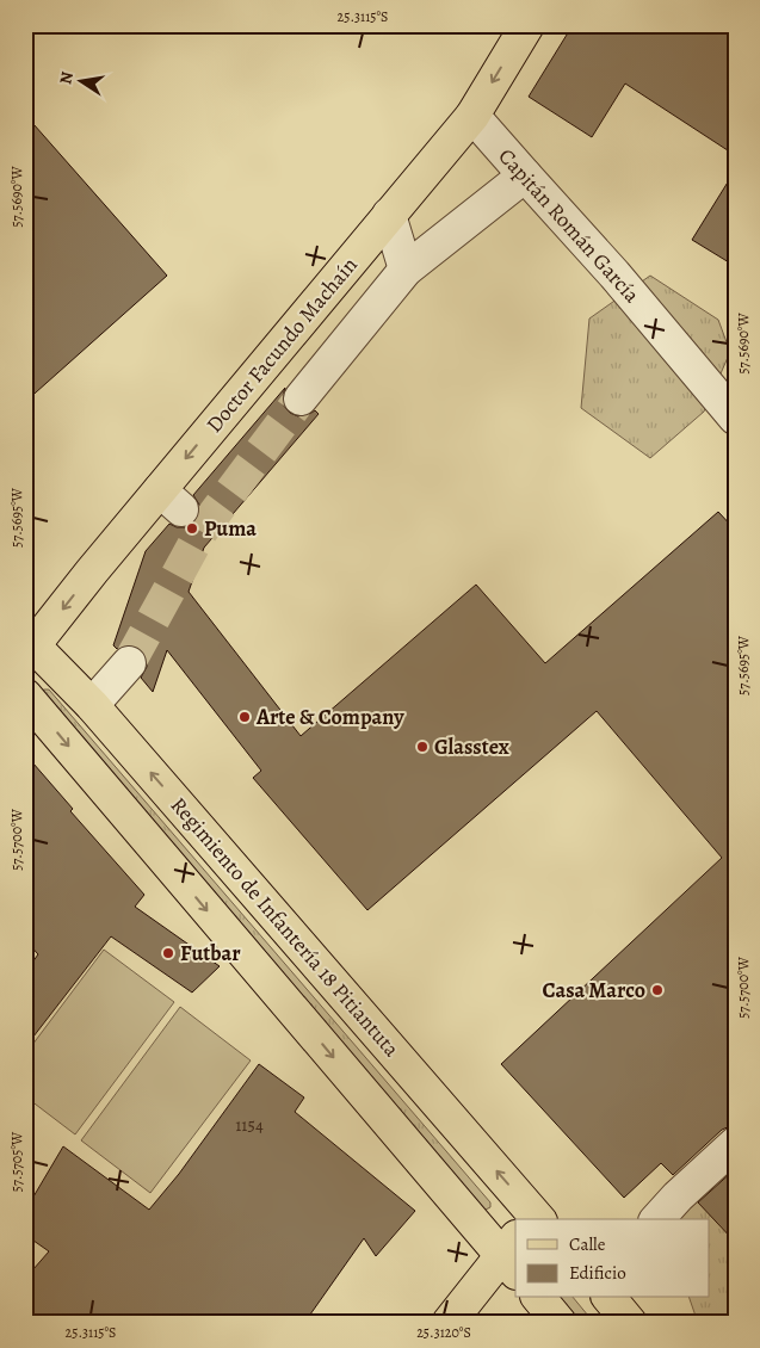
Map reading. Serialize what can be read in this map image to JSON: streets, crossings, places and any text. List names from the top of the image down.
{
  "streets": {
    "main road": ["Doctor Facundo Machaín", "Regimiento de Infantería 18 Pitiantuta"],
    "street": ["Capitán Román García"]
  },
  "crossings": [
    ["Capitán Román García", "Doctor Facundo Machaín"],
    ["Doctor Facundo Machaín", "Regimiento de Infantería 18 Pitiantuta"]
  ],
  "one_way": ["Doctor Facundo Machaín"],
  "places": [
    "Puma",
    "Arte & Company",
    "Glasstex",
    "Futbar",
    "Casa Marco"
  ],
  "house_numbers": ["1154"],
  "legend": ["Calle", "Edificio"],
  "north": "left",
  "coordinates": [
    "25.3115°S",
    "57.5690°W",
    "57.5695°W",
    "57.5700°W",
    "57.5705°W",
    "25.3120°S"
  ]
}
